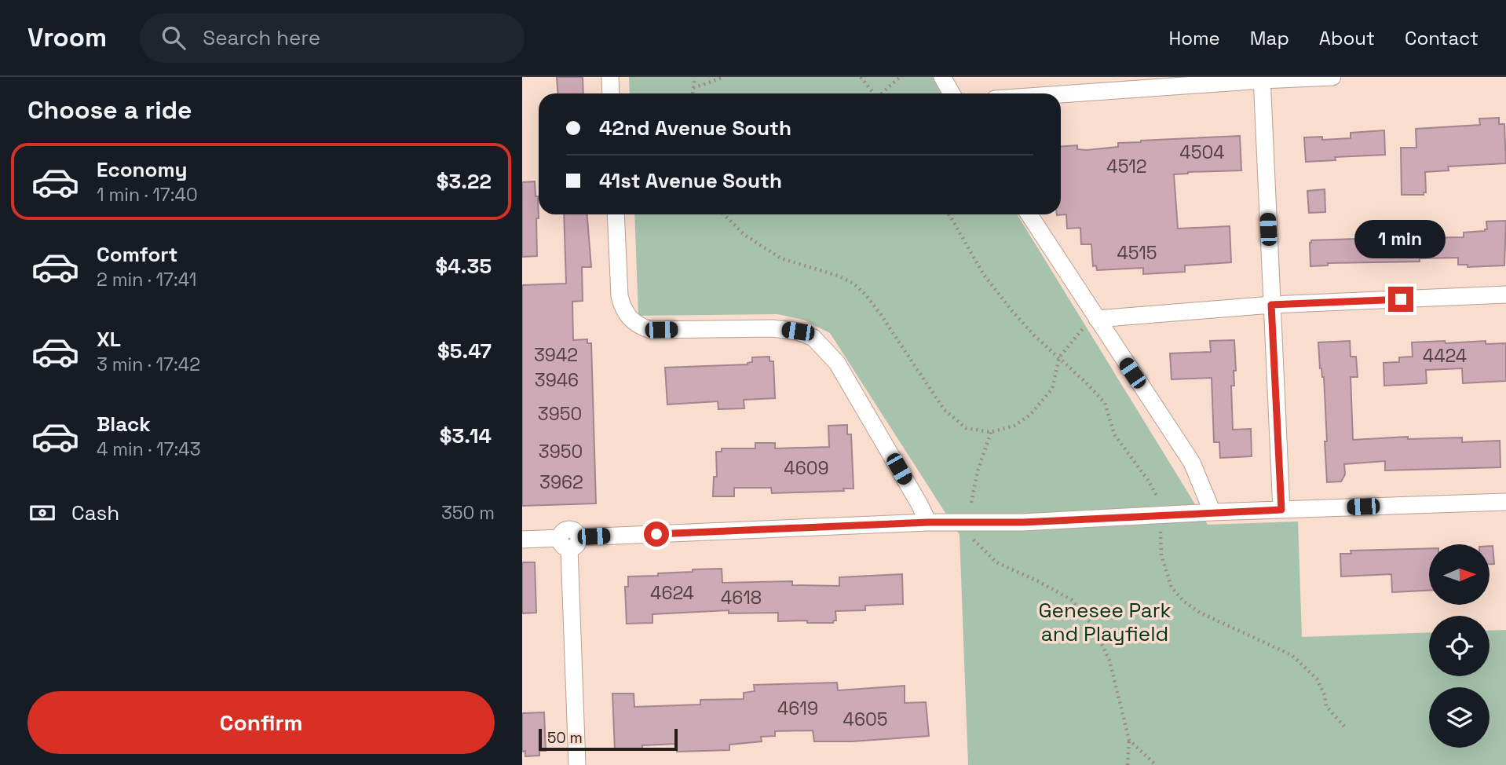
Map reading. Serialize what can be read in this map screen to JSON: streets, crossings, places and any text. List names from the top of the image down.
{
  "parks": ["Genesee Park and Playfield"],
  "house_numbers": [
    "4504",
    "4512",
    "4515",
    "3942",
    "4424",
    "3946",
    "3950",
    "3950",
    "4609",
    "3962",
    "4624",
    "4618",
    "4619",
    "4605"
  ],
  "scale_bar": "50 m",
  "north": "right",
  "page": {
    "header": "Vroom",
    "search": "Search here",
    "nav": [
      "Home",
      "Map",
      "About",
      "Contact"
    ],
    "heading": "Choose a ride",
    "banner": ["42nd Avenue South", "41st Avenue South"],
    "list": [
      {
        "name": "Economy",
        "note": "1 min · 17:40",
        "value": "$3.22"
      },
      {
        "name": "Comfort",
        "note": "2 min · 17:41",
        "value": "$4.35"
      },
      {
        "name": "XL",
        "note": "3 min · 17:42",
        "value": "$5.47"
      },
      {
        "name": "Black",
        "note": "4 min · 17:43",
        "value": "$3.14"
      }
    ],
    "bubble": "1 min",
    "pay": ["Cash", "350 m"],
    "buttons": "Confirm",
    "scale": "50 m"
  }
}
